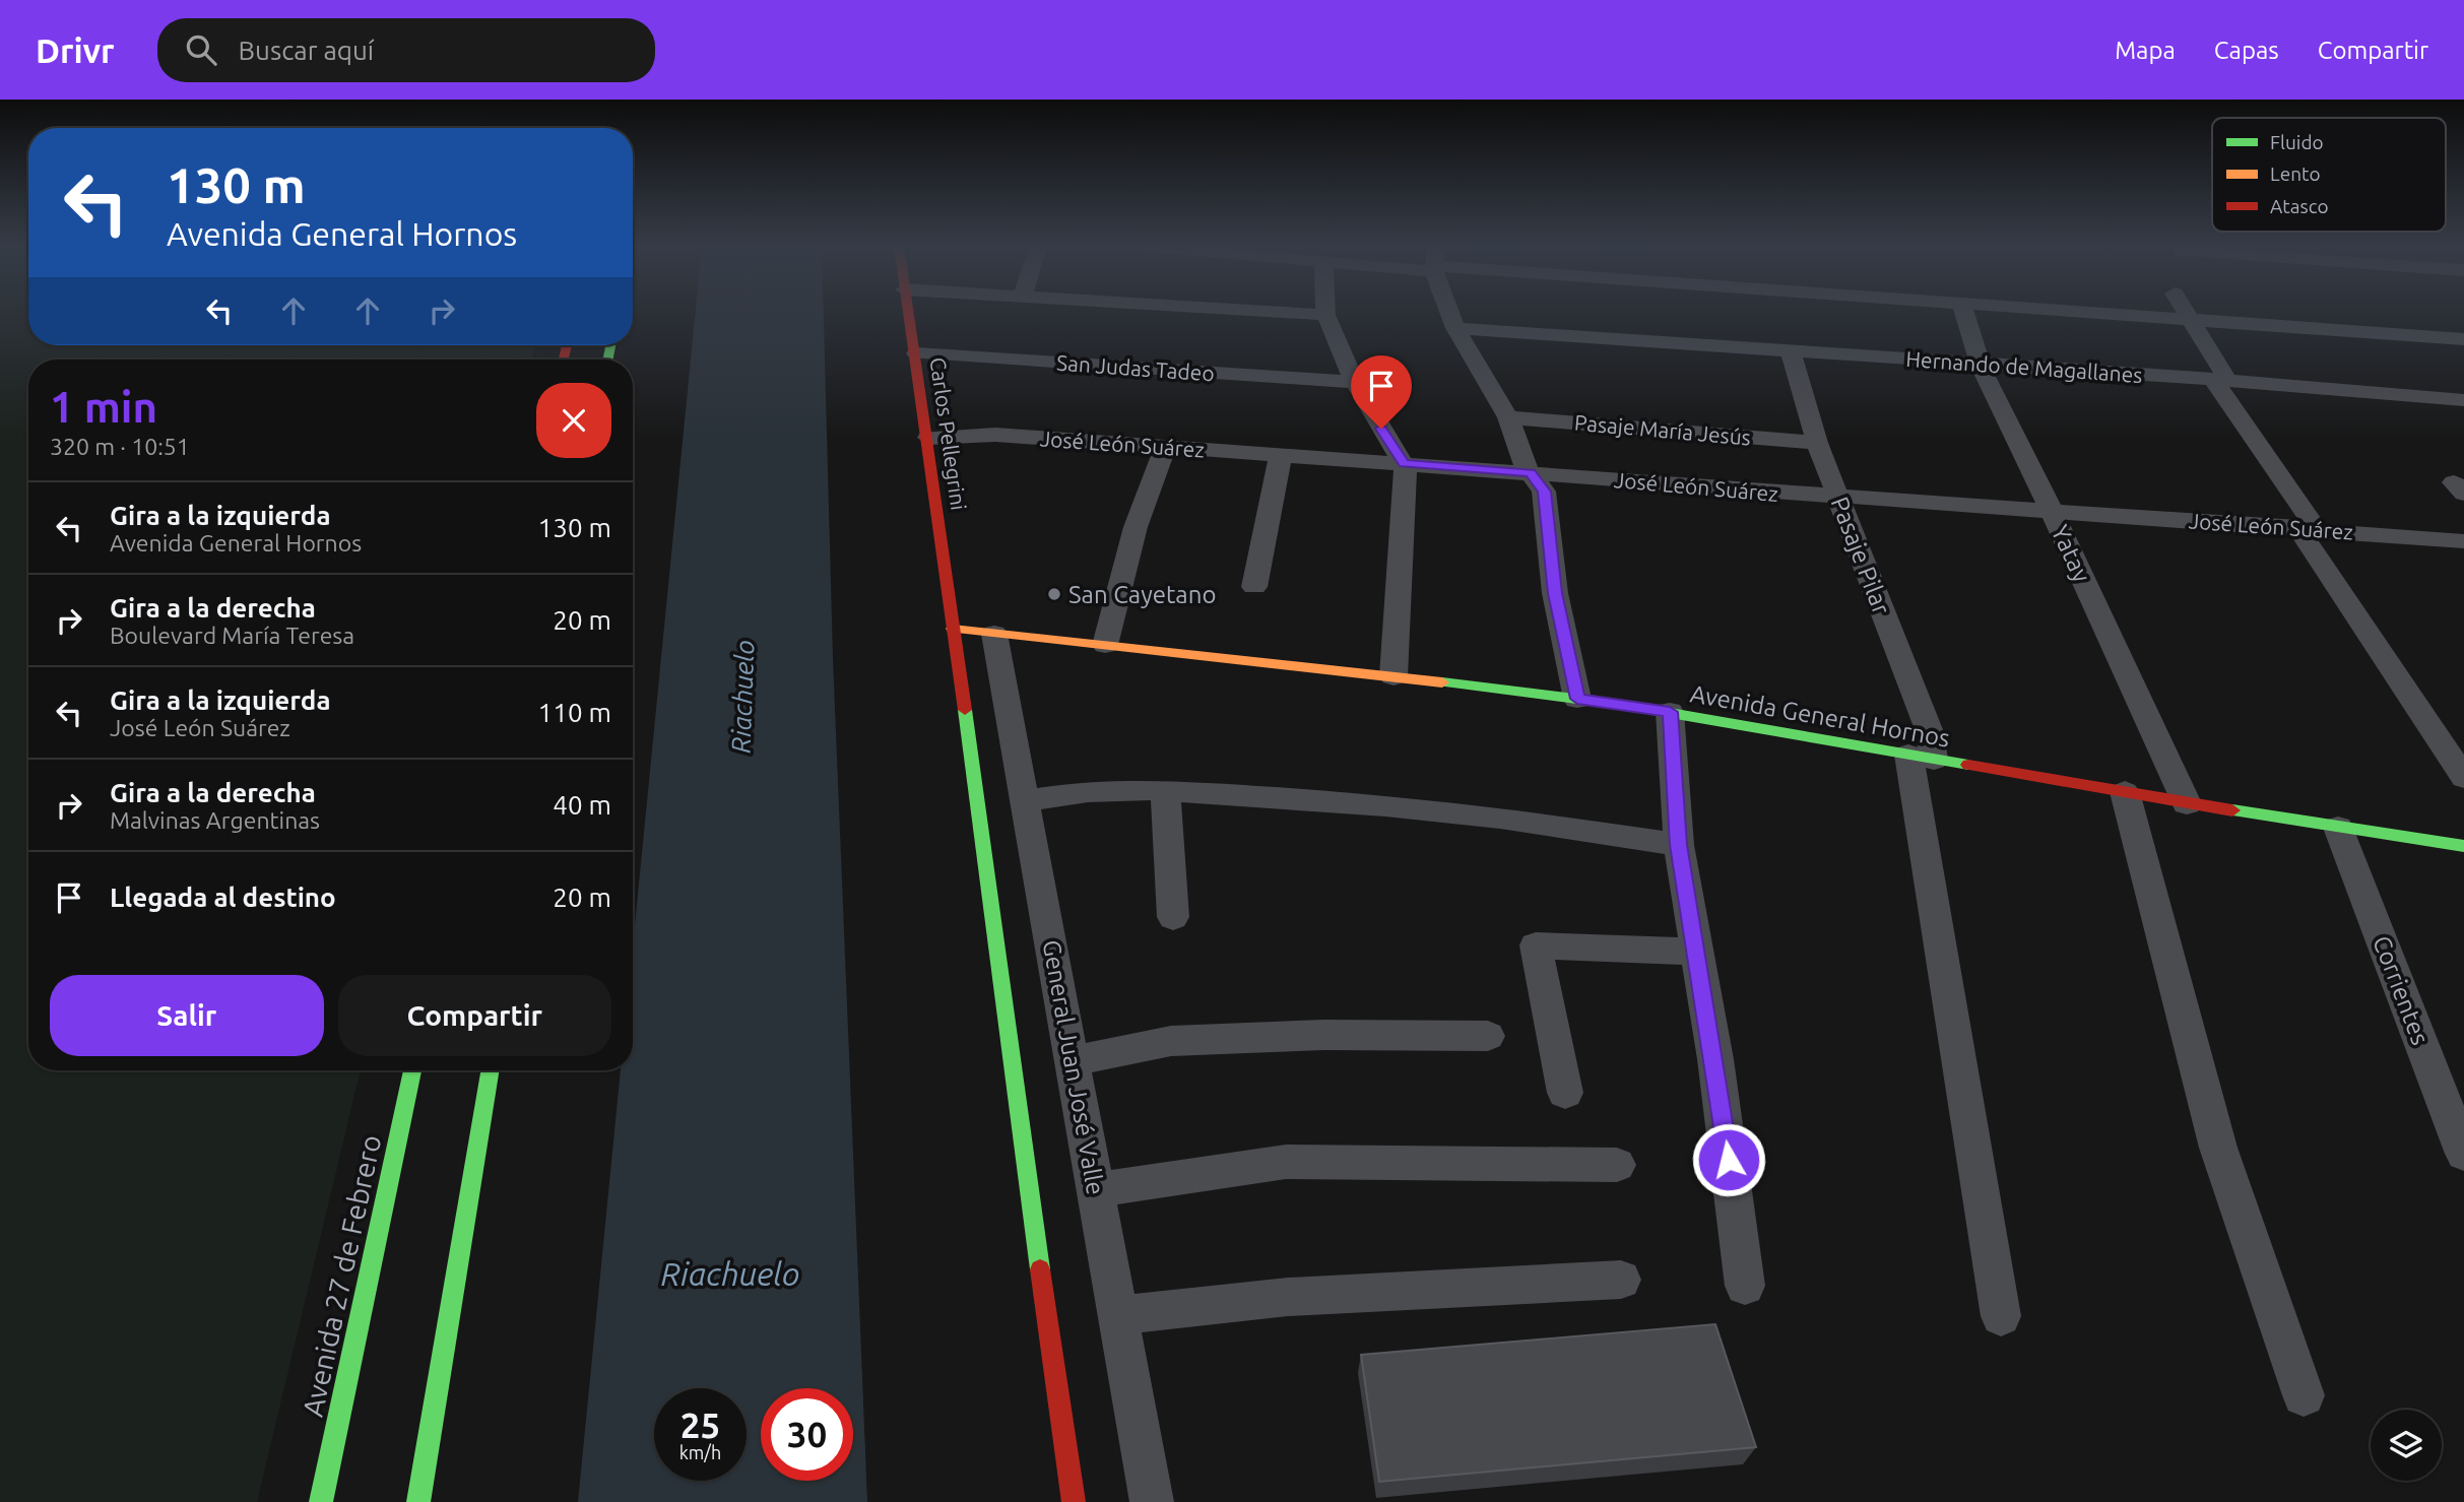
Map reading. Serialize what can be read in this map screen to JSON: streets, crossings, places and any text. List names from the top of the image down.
{
  "streets": {
    "main road": ["Carlos Pellegrini", "Avenida General Hornos", "Avenida 27 de Febrero"],
    "street": [
      "Hernando de Magallanes",
      "San Judas Tadeo",
      "Pasaje María Jesús",
      "José León Suárez",
      "Yatay",
      "Pasaje Pilar",
      "Corrientes",
      "General Juan José Valle"
    ]
  },
  "crossings": [
    ["Hernando de Magallanes", "Yatay"],
    ["Hernando de Magallanes", "Pasaje Pilar"],
    ["San Judas Tadeo", "Carlos Pellegrini"],
    ["Pasaje María Jesús", "Pasaje Pilar"],
    ["Carlos Pellegrini", "José León Suárez"],
    ["Carlos Pellegrini", "Avenida General Hornos"],
    ["José León Suárez", "Yatay"],
    ["José León Suárez", "Pasaje Pilar"],
    ["Yatay", "Avenida General Hornos"],
    ["Pasaje Pilar", "Avenida General Hornos"],
    ["Avenida General Hornos", "Corrientes"],
    ["Avenida General Hornos", "General Juan José Valle"]
  ],
  "water": ["Riachuelo"],
  "places": ["San Cayetano"],
  "legend": ["Fluido", "Lento", "Atasco"],
  "page": {
    "header": "Drivr",
    "search": "Buscar aquí",
    "nav": ["Mapa", "Capas", "Compartir"],
    "turn": ["130 m", "Avenida General Hornos"],
    "heading": ["1 min", "320 m · 10:51"],
    "list": [
      {
        "name": "Gira a la izquierda",
        "note": "Avenida General Hornos",
        "value": "130 m"
      },
      {
        "name": "Gira a la derecha",
        "note": "Boulevard María Teresa",
        "value": "20 m"
      },
      {
        "name": "Gira a la izquierda",
        "note": "José León Suárez",
        "value": "110 m"
      },
      {
        "name": "Gira a la derecha",
        "note": "Malvinas Argentinas",
        "value": "40 m"
      },
      {
        "name": "Llegada al destino",
        "value": "20 m"
      }
    ],
    "buttons": ["Salir", "Compartir"],
    "speed": "25 km/h",
    "limit": "30"
  }
}
